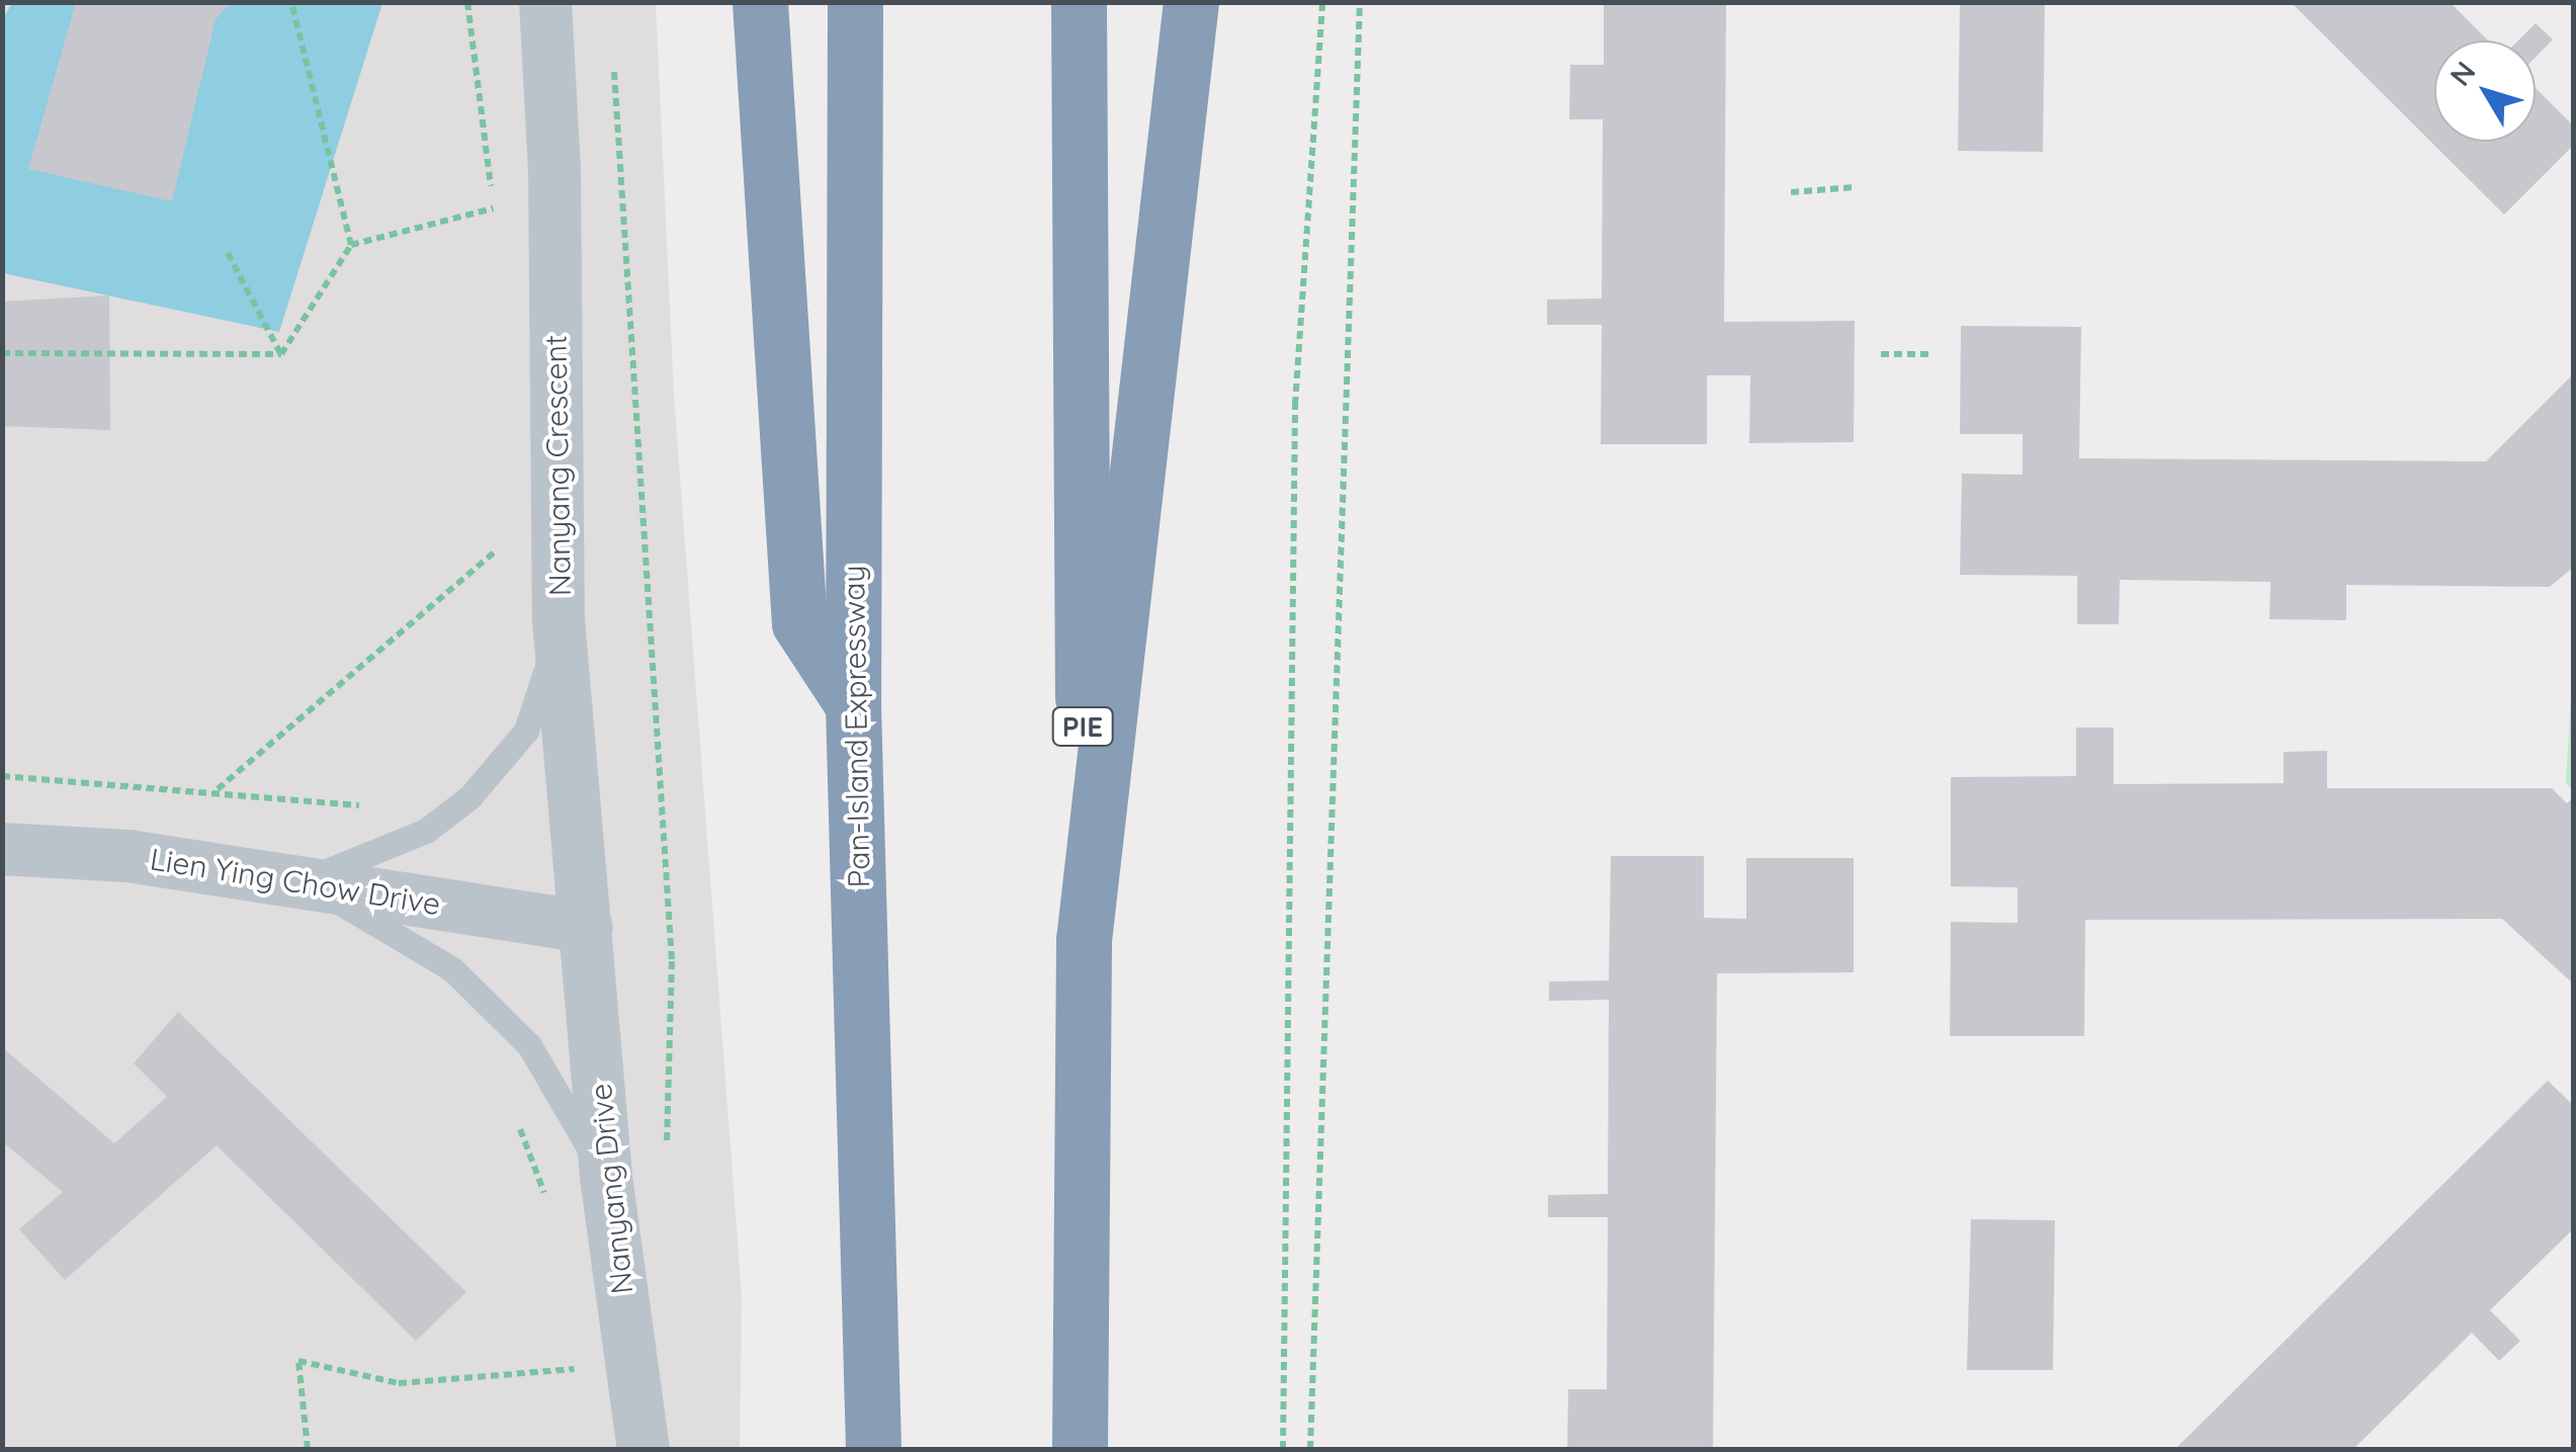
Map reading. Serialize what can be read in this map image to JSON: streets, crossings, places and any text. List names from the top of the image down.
{
  "streets": {
    "highway": ["Pan-Island Expressway", "PIE"],
    "street": ["Nanyang Crescent", "Lien Ying Chow Drive", "Nanyang Drive"]
  },
  "crossings": [
    ["Nanyang Crescent", "Lien Ying Chow Drive"],
    ["Nanyang Crescent", "Nanyang Drive"],
    ["Lien Ying Chow Drive", "Nanyang Drive"]
  ],
  "north": "top left"
}
